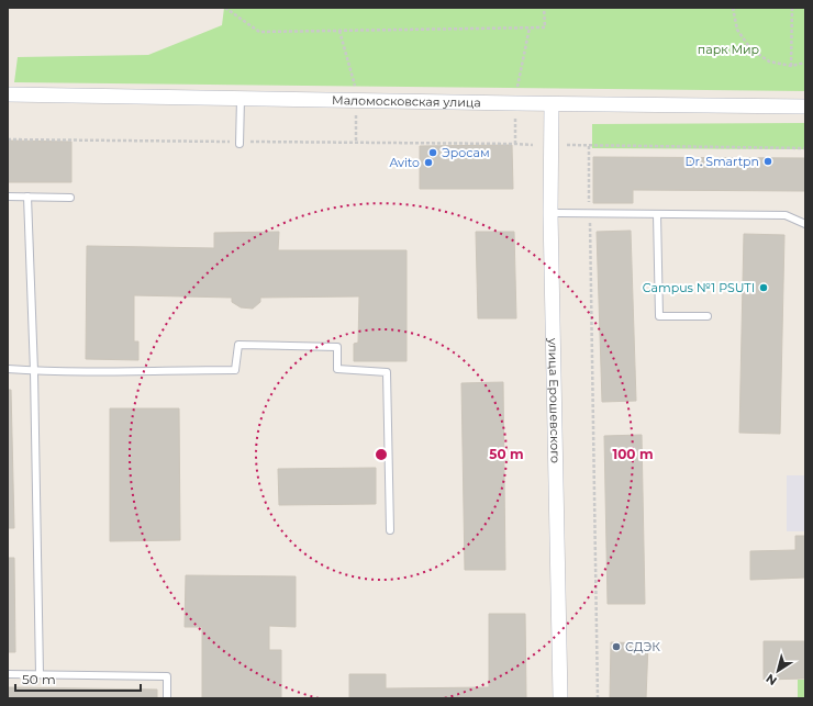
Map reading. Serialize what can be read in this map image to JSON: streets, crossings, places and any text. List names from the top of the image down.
{
  "streets": {
    "street": ["Маломосковская улица", "улица Ерошевского"]
  },
  "crossings": [
    ["Маломосковская улица", "улица Ерошевского"]
  ],
  "parks": ["парк Мир"],
  "places": [
    "Эросам",
    "Dr. Smartpn",
    "Avito",
    "Campus №1 PSUTI",
    "СДЭК"
  ],
  "scale_bar": "50 m",
  "north": "bottom left",
  "rings": ["50 m", "100 m"]
}
